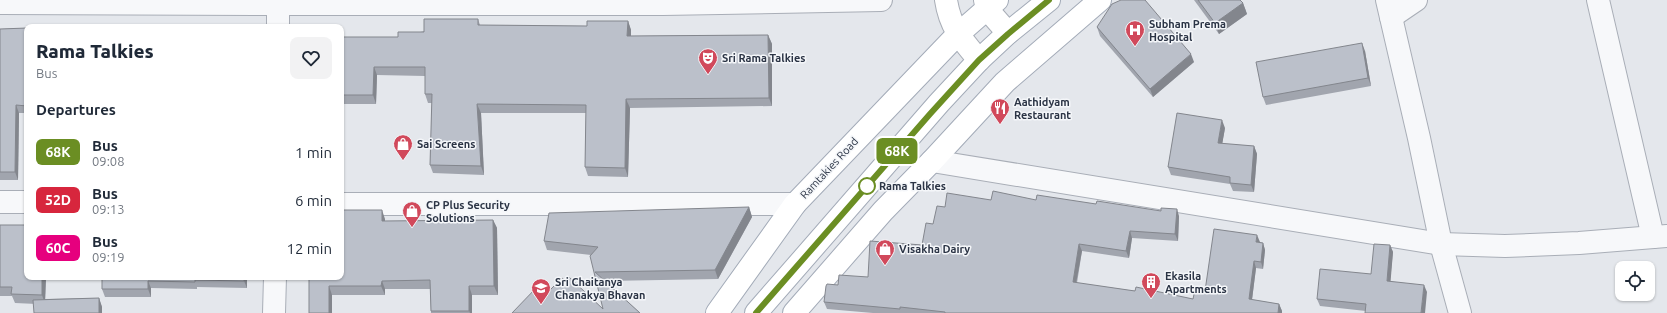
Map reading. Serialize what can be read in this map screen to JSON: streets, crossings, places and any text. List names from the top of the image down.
{
  "streets": {
    "main road": ["Ramtakies Road"]
  },
  "places": {
    "hospital": ["Subham Prema Hospital"],
    "theatre": ["Sri Rama Talkies"],
    "restaurant": ["Aathidyam Restaurant"],
    "shop": ["Sai Screens", "CP Plus Security Solutions", "Visakha Dairy"],
    "other": ["Rama Talkies"],
    "building": ["Ekasila Apartments"],
    "school or university": ["Sri Chaitanya Chanakya Bhavan"]
  },
  "lines": ["bus line 68K"],
  "page": {
    "on_map": "68K",
    "heading": [
      ["Rama Talkies", "Bus"],
      "Departures"
    ],
    "list": [
      {
        "mark": "68K",
        "name": "Bus",
        "note": "09:08",
        "value": "1 min"
      },
      {
        "mark": "52D",
        "name": "Bus",
        "note": "09:13",
        "value": "6 min"
      },
      {
        "mark": "60C",
        "name": "Bus",
        "note": "09:19",
        "value": "12 min"
      }
    ]
  }
}
